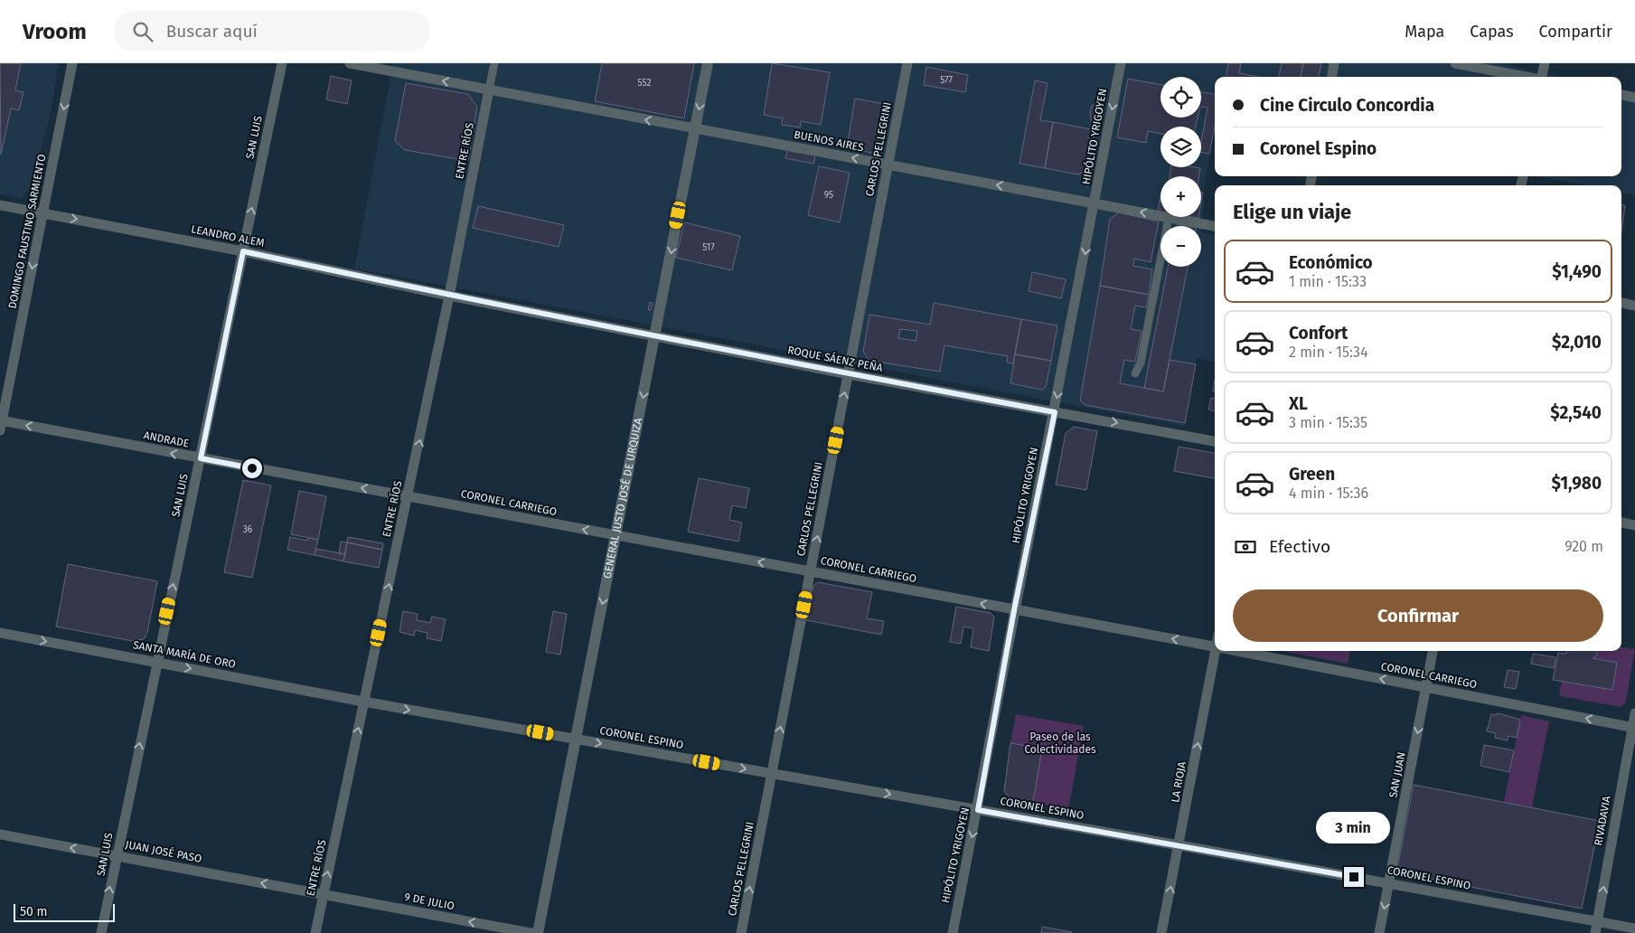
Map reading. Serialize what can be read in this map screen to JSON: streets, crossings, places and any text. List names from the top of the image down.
{
  "streets": {
    "street": [
      "HIPÓLITO YRIGOYEN",
      "SAN LUIS",
      "BUENOS AIRES",
      "CARLOS PELLEGRINI",
      "ENTRE RÍOS",
      "DOMINGO FAUSTINO SARMIENTO",
      "LEANDRO ALEM",
      "ROQUE SÁENZ PEÑA",
      "ANDRADE",
      "GENERAL JUSTO JOSÉ DE URQUIZA",
      "CORONEL CARRIEGO",
      "SANTA MARÍA DE ORO",
      "CORONEL ESPINO",
      "SAN JUAN",
      "LA RIOJA",
      "RIVADAVIA",
      "JUAN JOSÉ PASO",
      "9 DE JULIO"
    ]
  },
  "crossings": [
    ["HIPÓLITO YRIGOYEN", "BUENOS AIRES"],
    ["HIPÓLITO YRIGOYEN", "ROQUE SÁENZ PEÑA"],
    ["HIPÓLITO YRIGOYEN", "CORONEL CARRIEGO"],
    ["HIPÓLITO YRIGOYEN", "CORONEL ESPINO"],
    ["SAN LUIS", "LEANDRO ALEM"],
    ["SAN LUIS", "ANDRADE"],
    ["SAN LUIS", "SANTA MARÍA DE ORO"],
    ["SAN LUIS", "JUAN JOSÉ PASO"],
    ["BUENOS AIRES", "CARLOS PELLEGRINI"],
    ["BUENOS AIRES", "ENTRE RÍOS"],
    ["BUENOS AIRES", "GENERAL JUSTO JOSÉ DE URQUIZA"],
    ["CARLOS PELLEGRINI", "ROQUE SÁENZ PEÑA"],
    ["CARLOS PELLEGRINI", "CORONEL CARRIEGO"],
    ["CARLOS PELLEGRINI", "CORONEL ESPINO"],
    ["ENTRE RÍOS", "LEANDRO ALEM"],
    ["ENTRE RÍOS", "ROQUE SÁENZ PEÑA"],
    ["ENTRE RÍOS", "ANDRADE"],
    ["ENTRE RÍOS", "CORONEL CARRIEGO"],
    ["ENTRE RÍOS", "SANTA MARÍA DE ORO"],
    ["ENTRE RÍOS", "CORONEL ESPINO"],
    ["ENTRE RÍOS", "JUAN JOSÉ PASO"],
    ["ENTRE RÍOS", "9 DE JULIO"],
    ["DOMINGO FAUSTINO SARMIENTO", "LEANDRO ALEM"],
    ["DOMINGO FAUSTINO SARMIENTO", "ANDRADE"],
    ["LEANDRO ALEM", "ROQUE SÁENZ PEÑA"],
    ["ROQUE SÁENZ PEÑA", "GENERAL JUSTO JOSÉ DE URQUIZA"],
    ["ANDRADE", "CORONEL CARRIEGO"],
    ["GENERAL JUSTO JOSÉ DE URQUIZA", "CORONEL CARRIEGO"],
    ["GENERAL JUSTO JOSÉ DE URQUIZA", "CORONEL ESPINO"],
    ["CORONEL CARRIEGO", "SAN JUAN"],
    ["CORONEL CARRIEGO", "RIVADAVIA"],
    ["SANTA MARÍA DE ORO", "CORONEL ESPINO"],
    ["CORONEL ESPINO", "SAN JUAN"],
    ["CORONEL ESPINO", "LA RIOJA"],
    ["CORONEL ESPINO", "RIVADAVIA"],
    ["JUAN JOSÉ PASO", "9 DE JULIO"]
  ],
  "one_way": [
    "SAN LUIS",
    "BUENOS AIRES",
    "CARLOS PELLEGRINI",
    "ENTRE RÍOS",
    "DOMINGO FAUSTINO SARMIENTO",
    "LEANDRO ALEM",
    "ANDRADE",
    "GENERAL JUSTO JOSÉ DE URQUIZA",
    "CORONEL CARRIEGO",
    "SANTA MARÍA DE ORO",
    "CORONEL ESPINO",
    "SAN JUAN",
    "LA RIOJA",
    "RIVADAVIA",
    "JUAN JOSÉ PASO",
    "9 DE JULIO"
  ],
  "parks": ["Paseo de las Colectividades"],
  "house_numbers": [
    "577",
    "552",
    "95",
    "517",
    "36"
  ],
  "scale_bar": "50 m",
  "page": {
    "header": "Vroom",
    "search": "Buscar aquí",
    "nav": ["Mapa", "Capas", "Compartir"],
    "map_buttons": ["+", "−"],
    "banner": ["Cine Circulo Concordia", "Coronel Espino"],
    "heading": "Elige un viaje",
    "list": [
      {
        "name": "Económico",
        "note": "1 min · 15:33",
        "value": "$1,490"
      },
      {
        "name": "Confort",
        "note": "2 min · 15:34",
        "value": "$2,010"
      },
      {
        "name": "XL",
        "note": "3 min · 15:35",
        "value": "$2,540"
      },
      {
        "name": "Green",
        "note": "4 min · 15:36",
        "value": "$1,980"
      }
    ],
    "pay": ["Efectivo", "920 m"],
    "buttons": "Confirmar",
    "bubble": "3 min",
    "scale": "50 m"
  }
}
